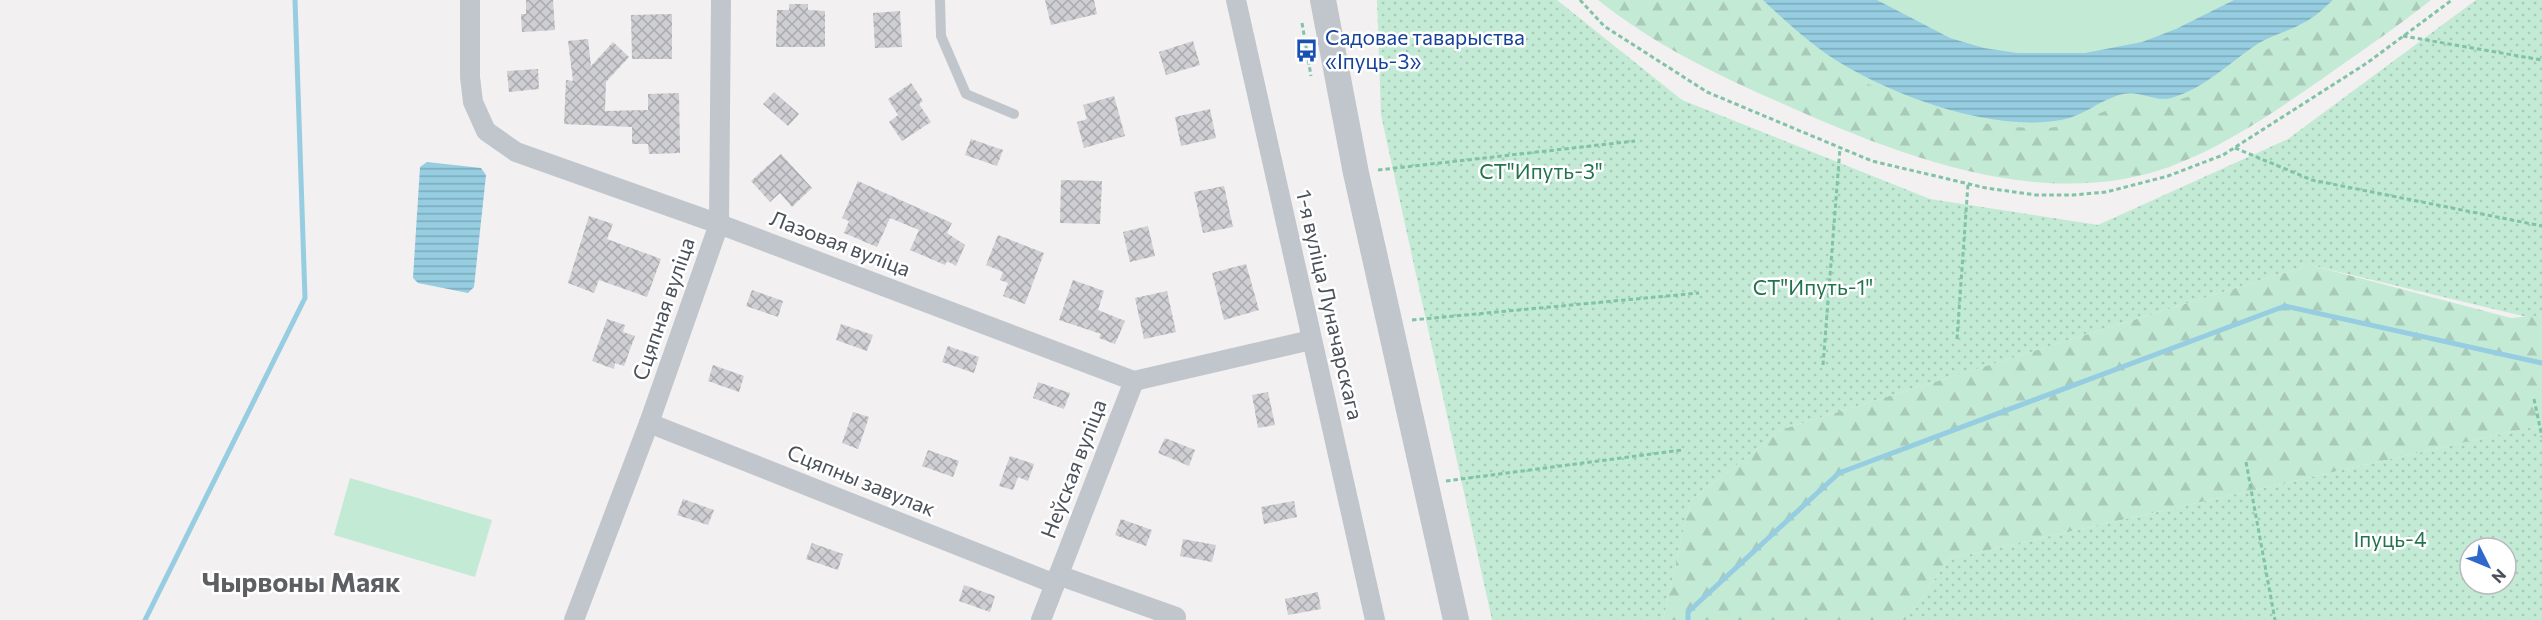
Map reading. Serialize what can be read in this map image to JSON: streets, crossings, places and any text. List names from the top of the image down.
{
  "streets": {
    "street": [
      "Лазовая вуліца",
      "1-я вуліца Луначарскага",
      "Сцяпная вуліца",
      "Неўская вуліца",
      "Сцяпны завулак"
    ]
  },
  "crossings": [
    ["Лазовая вуліца", "Сцяпная вуліца"],
    ["Лазовая вуліца", "Неўская вуліца"],
    ["Сцяпная вуліца", "Сцяпны завулак"],
    ["Неўская вуліца", "Сцяпны завулак"]
  ],
  "districts": ["Чырвоны Маяк"],
  "parks": ["СТ\"Ипуть-3\"", "СТ\"Ипуть-1\"", "Іпуць-4"],
  "places": {
    "bus stop": ["Садовае таварыства «Іпуць-3»"]
  },
  "north": "bottom right"
}
